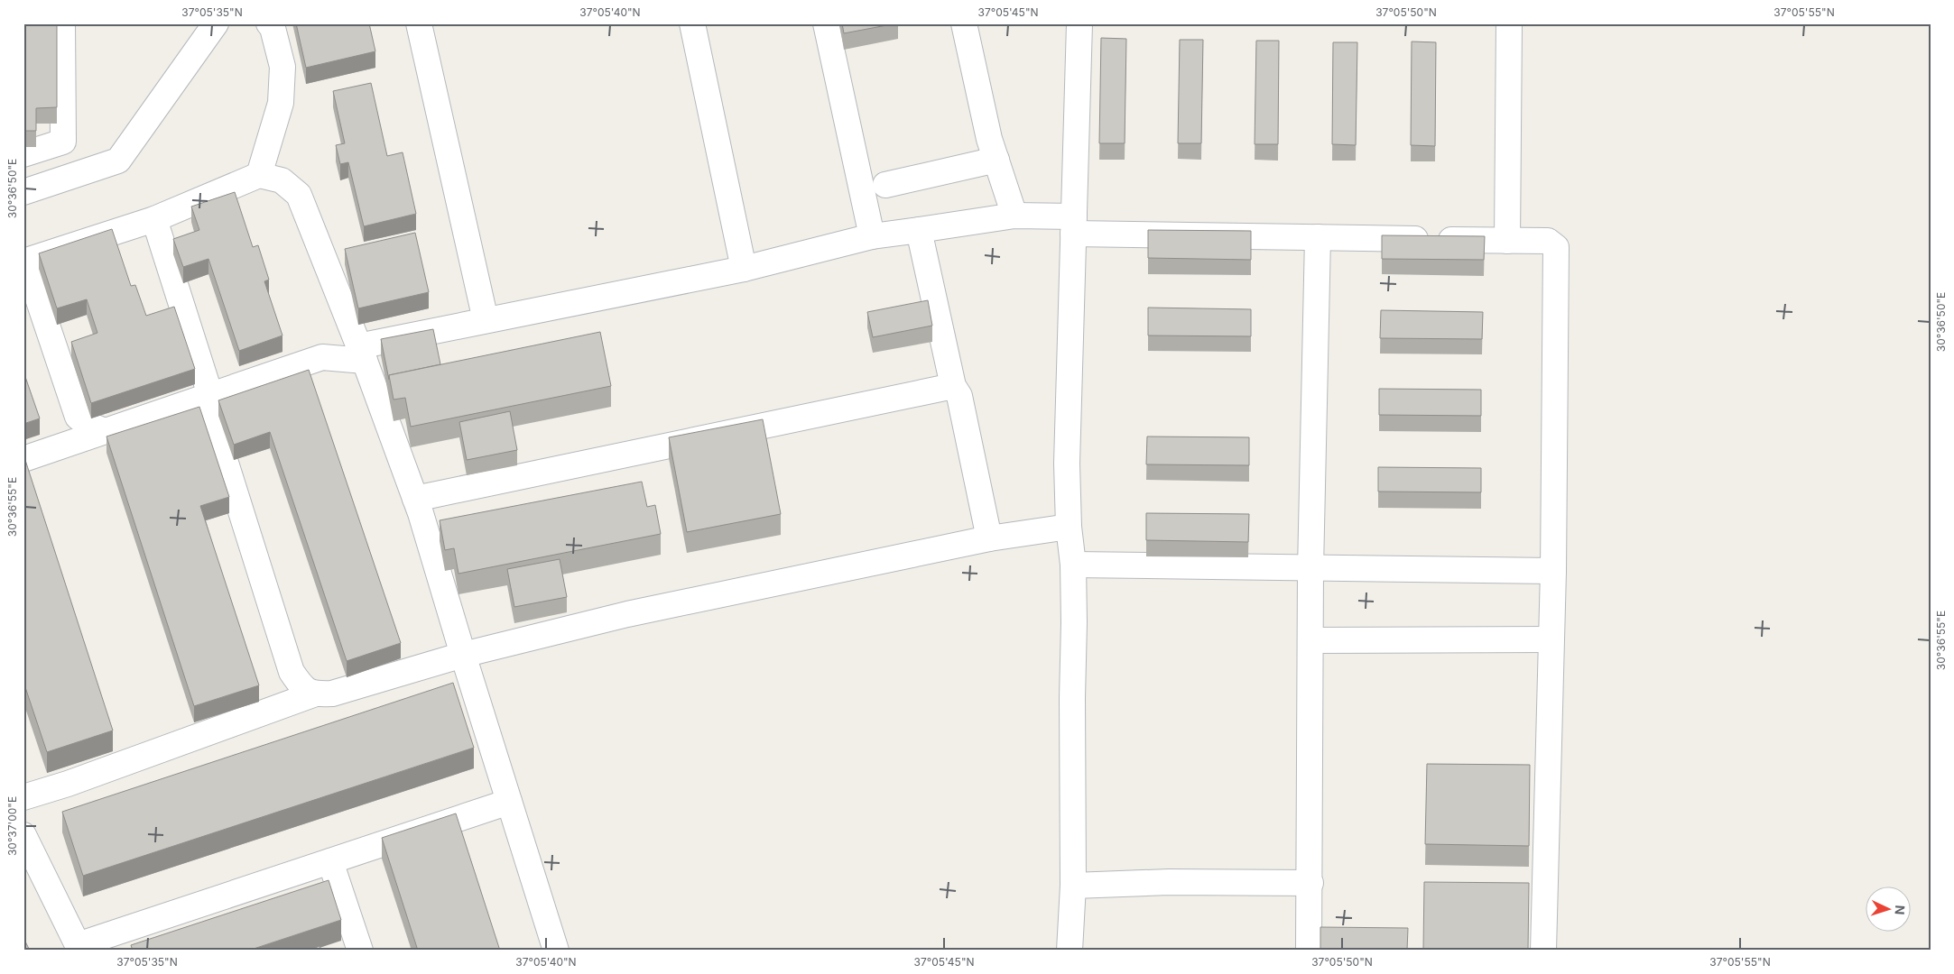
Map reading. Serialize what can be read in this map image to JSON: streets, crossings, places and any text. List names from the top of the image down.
{
  "north": "right",
  "coordinates": [
    "37°05'35\"N",
    "37°05'40\"N",
    "37°05'45\"N",
    "37°05'50\"N",
    "37°05'55\"N",
    "30°36'50\"E",
    "30°36'55\"E",
    "30°37'00\"E"
  ]
}
